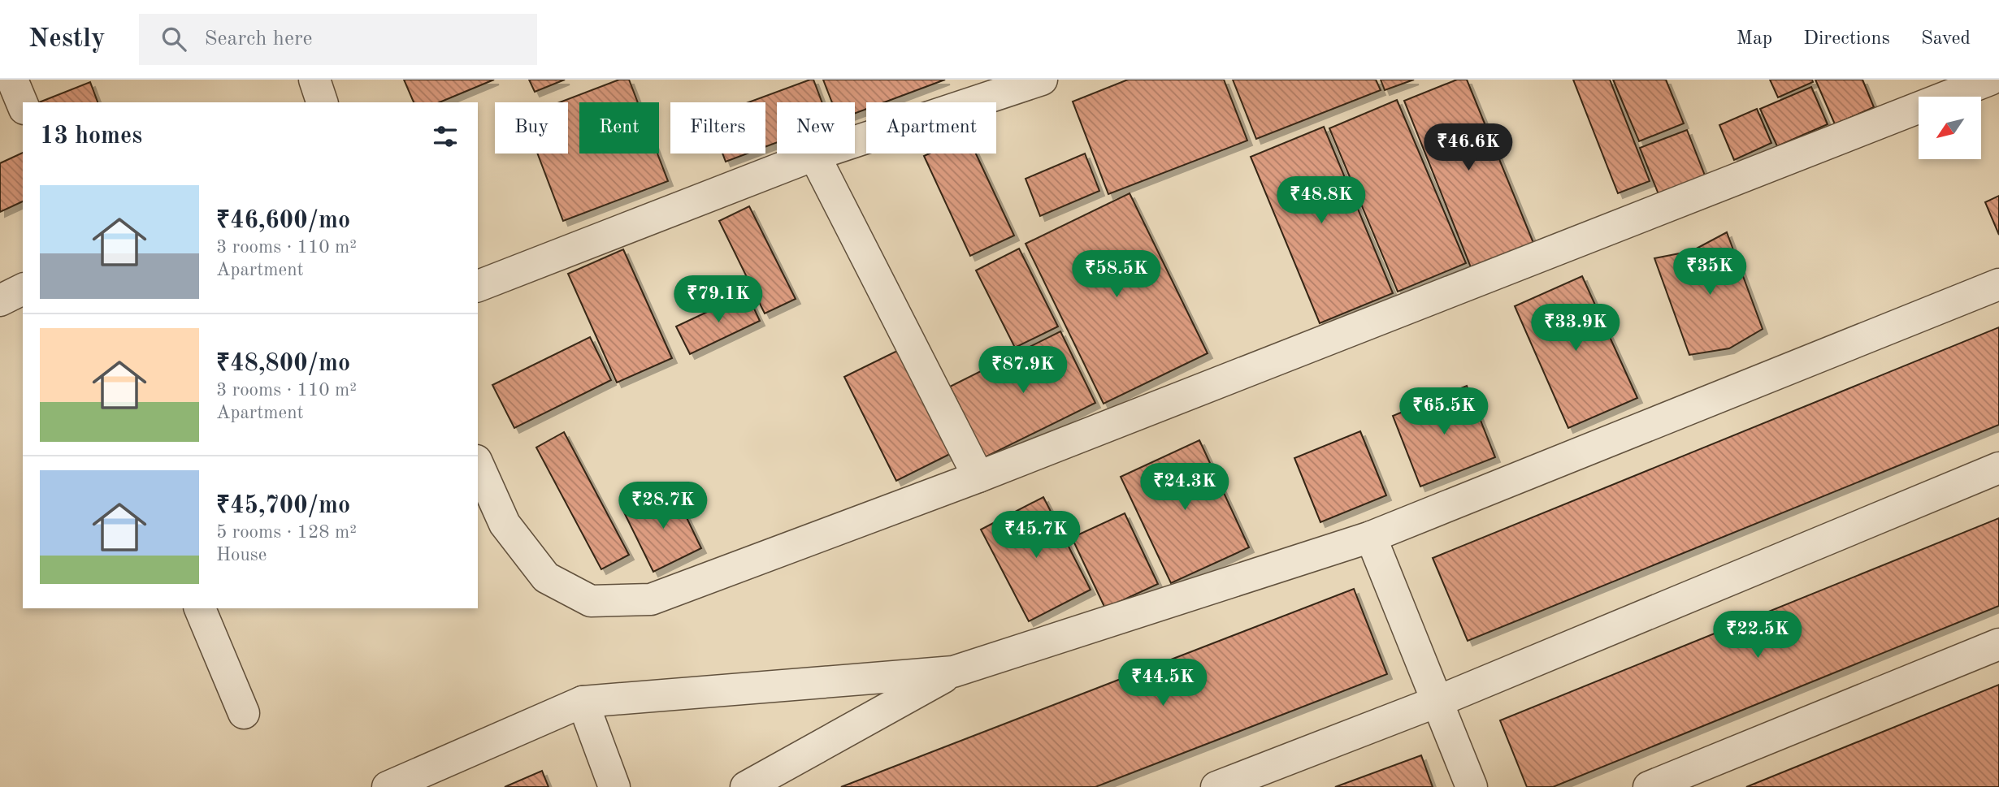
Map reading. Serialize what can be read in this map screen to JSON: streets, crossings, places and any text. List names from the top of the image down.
{
  "north": "bottom left",
  "page": {
    "header": "Nestly",
    "search": "Search here",
    "nav": ["Map", "Directions", "Saved"],
    "chip": [
      "Buy",
      "Rent",
      "Filters",
      "New",
      "Apartment"
    ],
    "heading": "13 homes",
    "price": [
      "₹46.6K",
      "₹48.8K",
      "₹35K",
      "₹58.5K",
      "₹79.1K",
      "₹33.9K",
      "₹87.9K",
      "₹65.5K",
      "₹24.3K",
      "₹28.7K",
      "₹45.7K",
      "₹22.5K",
      "₹44.5K"
    ],
    "list": [
      {
        "name": "₹46,600/mo",
        "note": "3 rooms · 110 m² · Apartment"
      },
      {
        "name": "₹48,800/mo",
        "note": "3 rooms · 110 m² · Apartment"
      },
      {
        "name": "₹45,700/mo",
        "note": "5 rooms · 128 m² · House"
      }
    ]
  }
}
